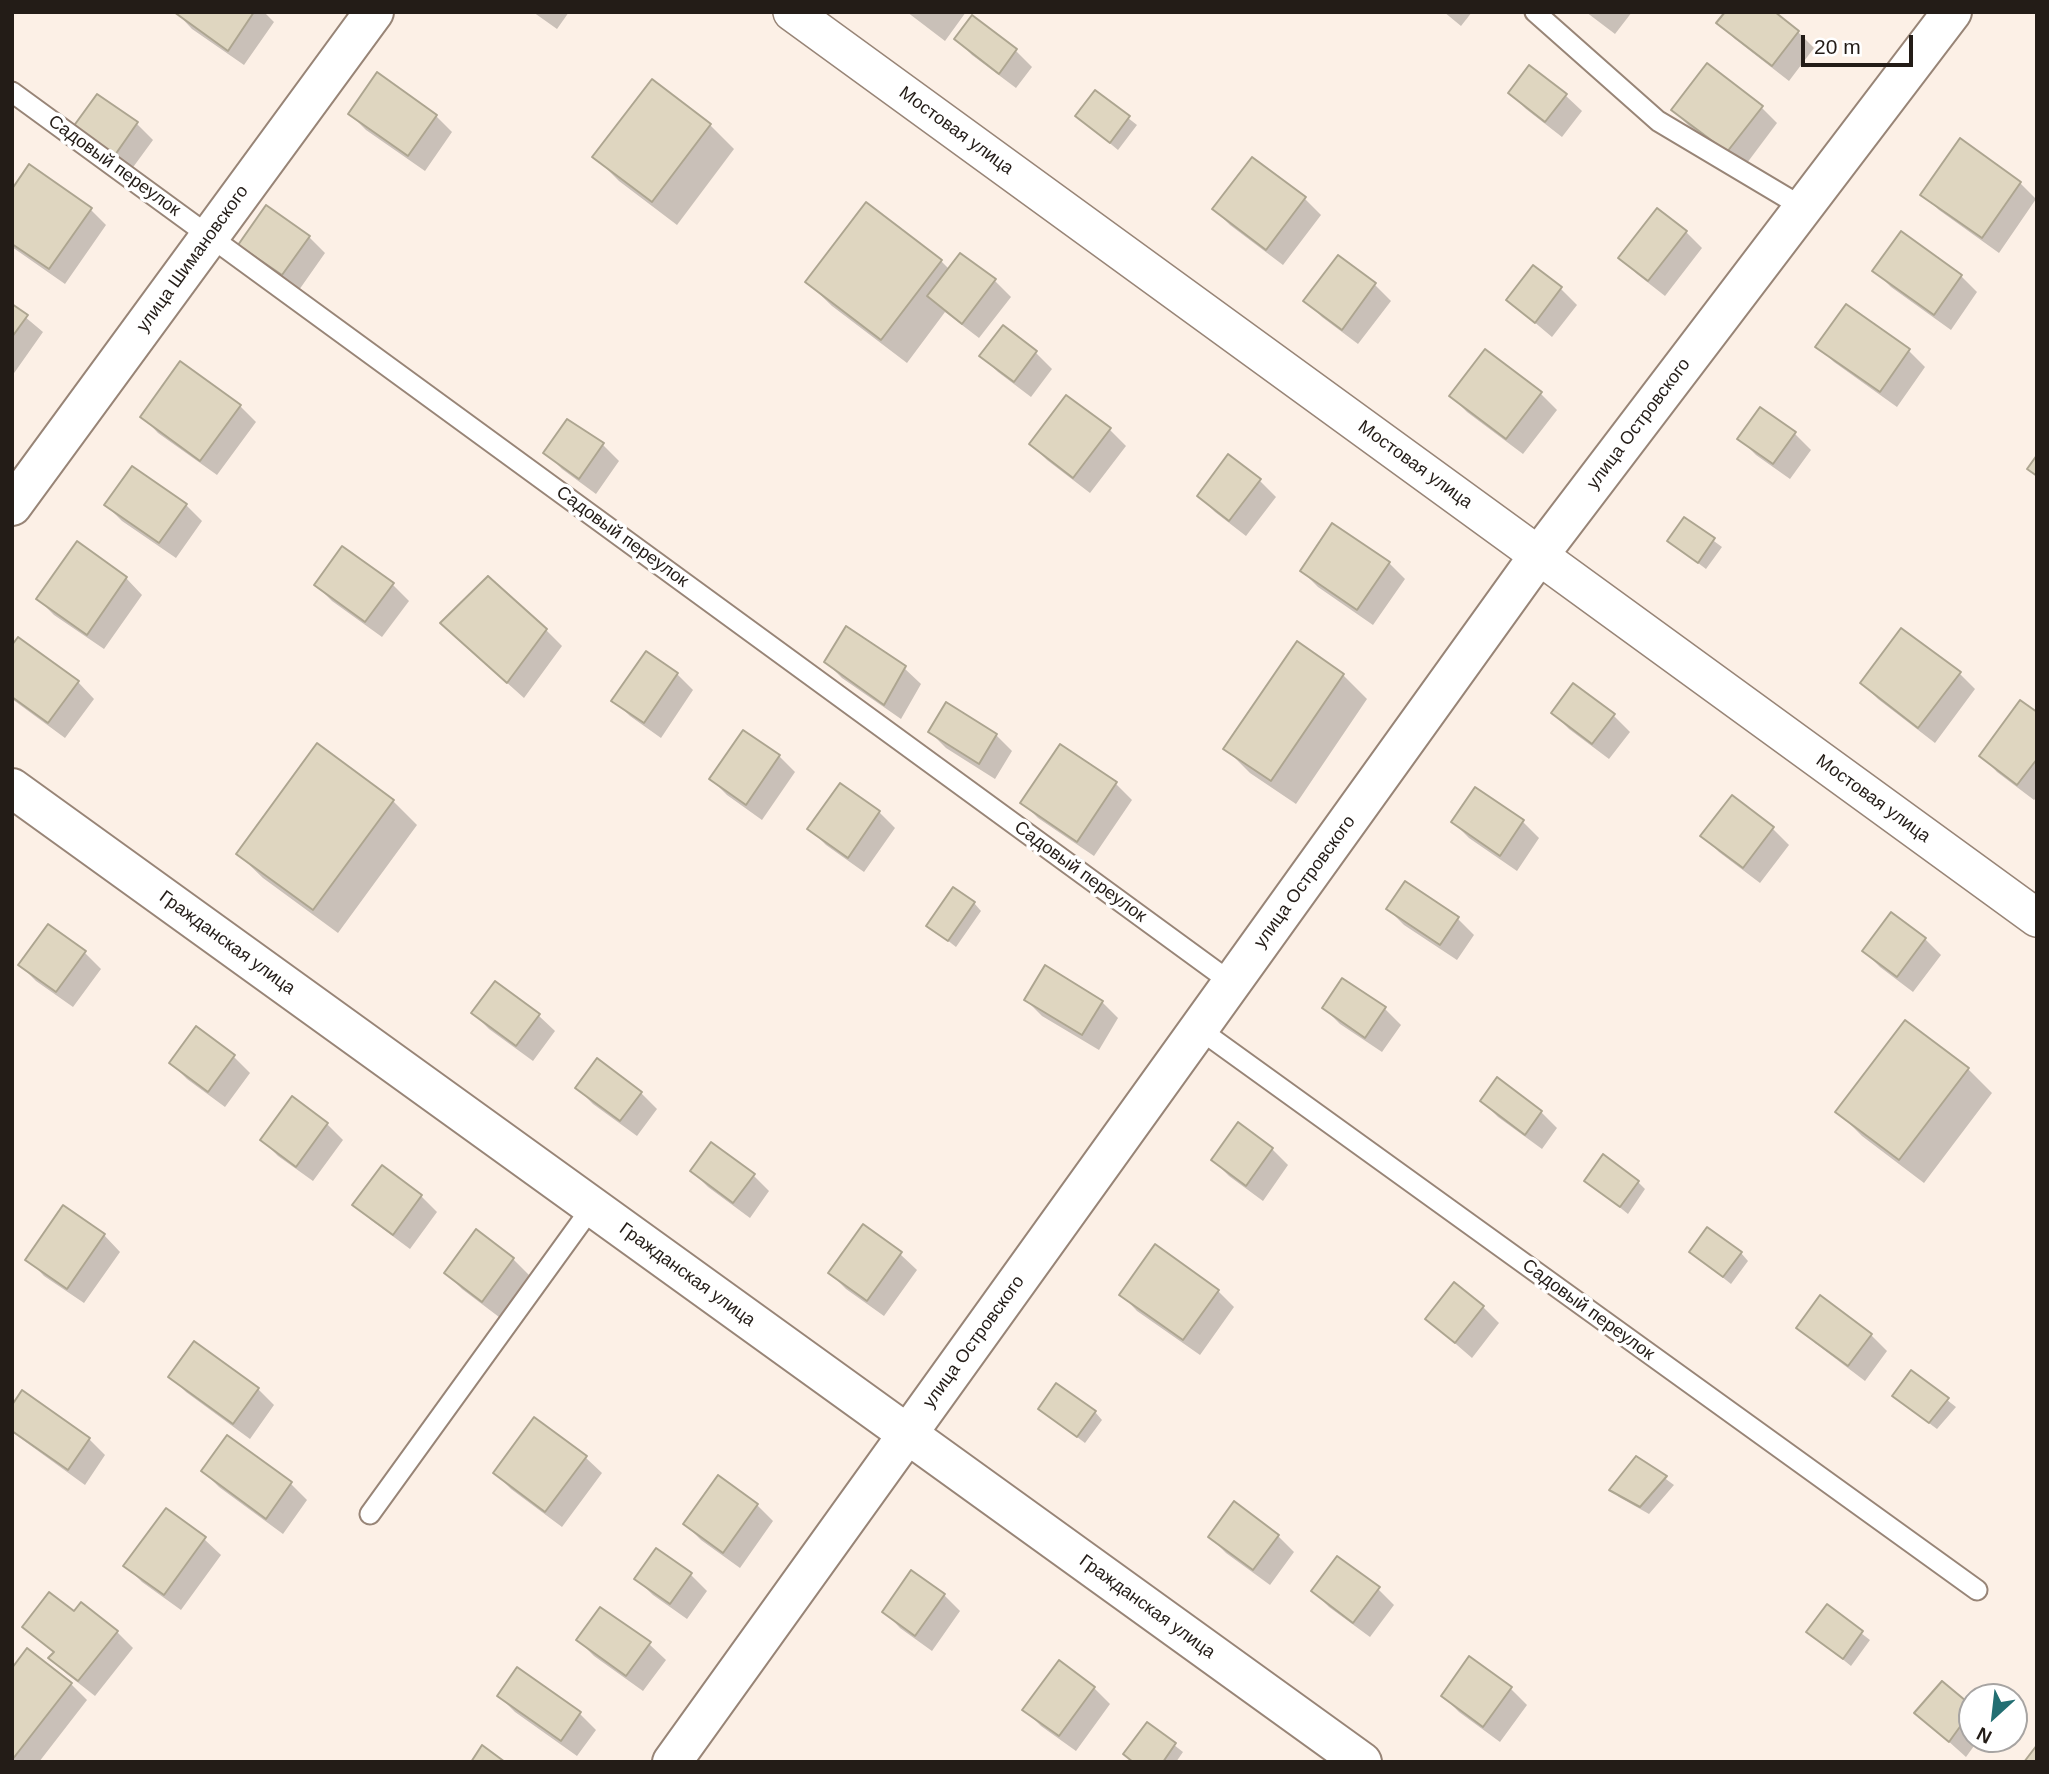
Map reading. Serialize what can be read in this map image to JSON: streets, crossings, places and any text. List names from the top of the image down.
{
  "streets": {
    "street": [
      "Мостовая улица",
      "улица Шимановского",
      "улица Островского",
      "Гражданская улица"
    ],
    "lane": ["Садовый переулок"]
  },
  "crossings": [
    ["Мостовая улица", "улица Островского"],
    ["Садовый переулок", "улица Шимановского"],
    ["Садовый переулок", "улица Островского"],
    ["улица Островского", "Гражданская улица"]
  ],
  "scale_bar": "20 m",
  "north": "bottom left"
}
